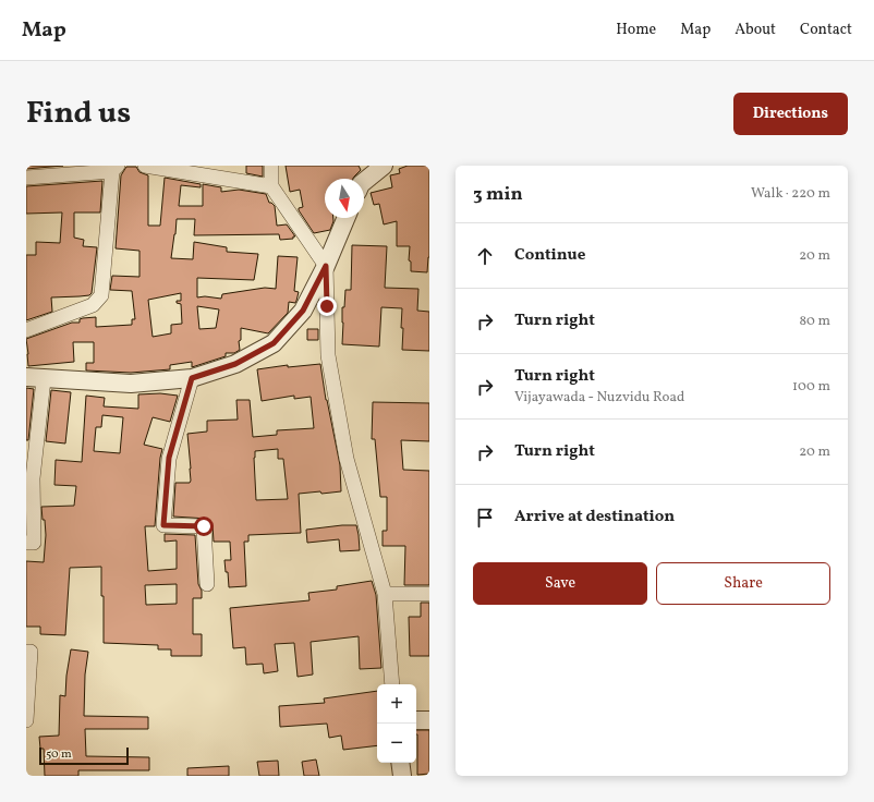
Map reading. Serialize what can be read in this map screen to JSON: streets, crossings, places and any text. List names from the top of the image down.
{
  "scale_bar": "50 m",
  "north": "bottom",
  "page": {
    "header": "Map",
    "nav": [
      "Home",
      "Map",
      "About",
      "Contact"
    ],
    "title": "Find us",
    "buttons": [
      "Directions",
      ["Save", "Share"]
    ],
    "heading": ["3 min", "Walk · 220 m"],
    "list": [
      ["Continue", "20 m"],
      ["Turn right", "80 m"],
      ["Turn right", "Vijayawada - Nuzvidu Road", "100 m"],
      ["Turn right", "20 m"],
      "Arrive at destination"
    ],
    "map_buttons": ["+", "−"],
    "scale": "50 m"
  }
}
